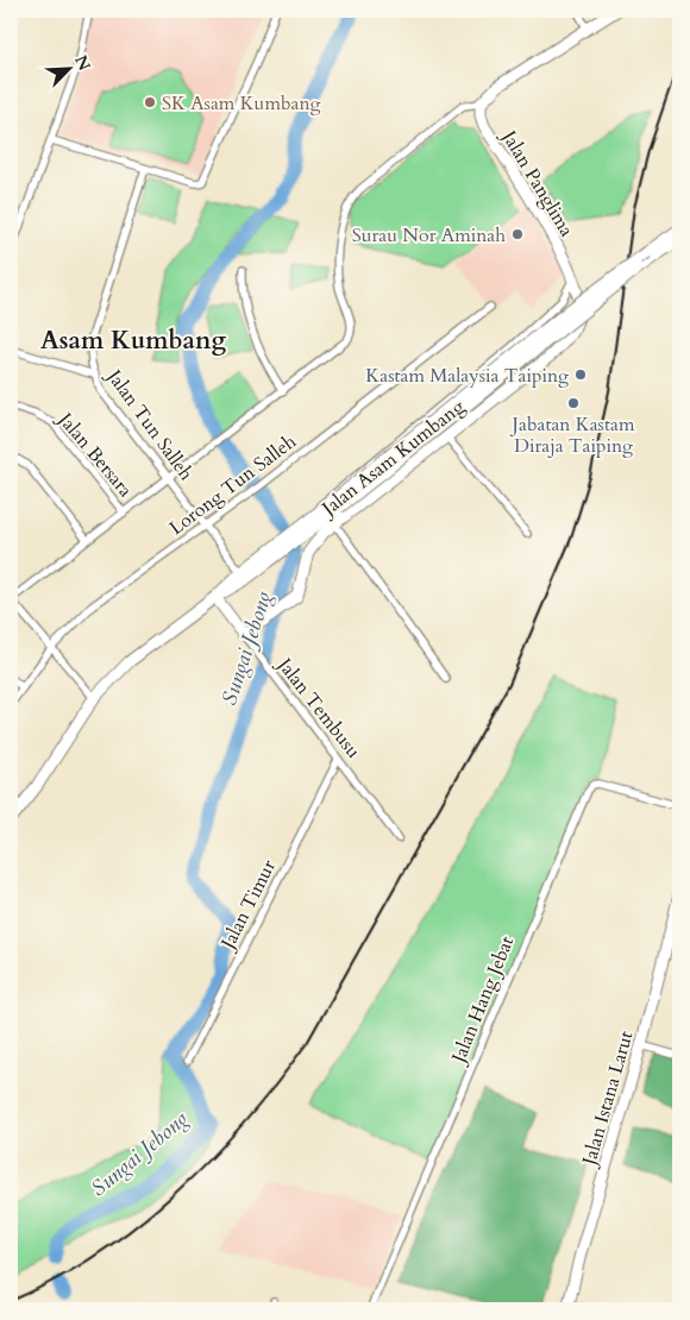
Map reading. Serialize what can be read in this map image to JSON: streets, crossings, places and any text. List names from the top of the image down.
{
  "streets": {
    "main road": [
      "Jalan Panglima",
      "Jalan Asam Kumbang",
      "Jalan Tembusu",
      "Jalan Istana Larut"
    ],
    "street": [
      "Jalan Tun Salleh",
      "Jalan Bersara",
      "Lorong Tun Salleh",
      "Jalan Timur",
      "Jalan Hang Jebat"
    ]
  },
  "crossings": [
    ["Jalan Panglima", "Jalan Asam Kumbang"],
    ["Jalan Tun Salleh", "Jalan Asam Kumbang"],
    ["Jalan Tun Salleh", "Lorong Tun Salleh"],
    ["Jalan Asam Kumbang", "Jalan Tembusu"],
    ["Jalan Tembusu", "Jalan Timur"]
  ],
  "districts": ["Asam Kumbang"],
  "water": ["Sungai Jebong"],
  "places": [
    "SK Asam Kumbang",
    "Surau Nor Aminah",
    "Kastam Malaysia Taiping",
    "Jabatan Kastam Diraja Taiping"
  ],
  "north": "top right"
}
